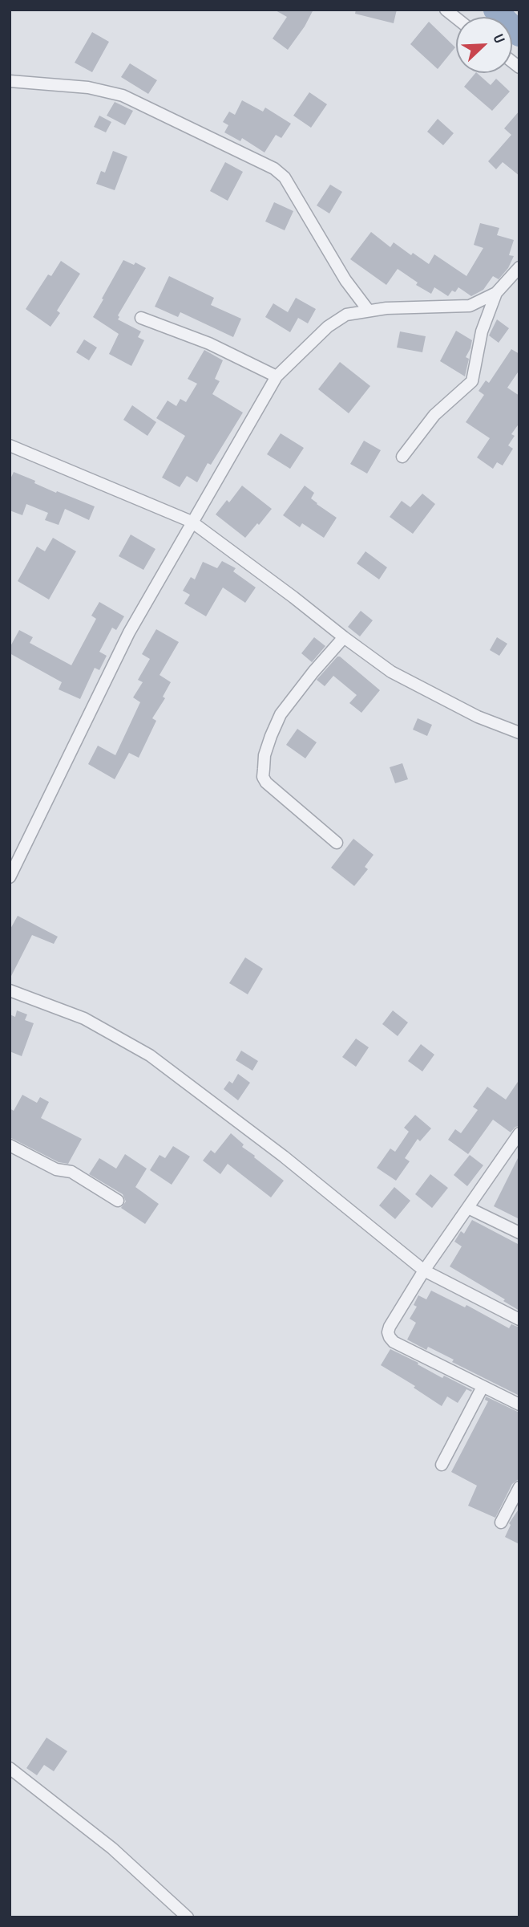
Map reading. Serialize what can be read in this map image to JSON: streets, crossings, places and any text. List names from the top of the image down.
{
  "north": "top right"
}
